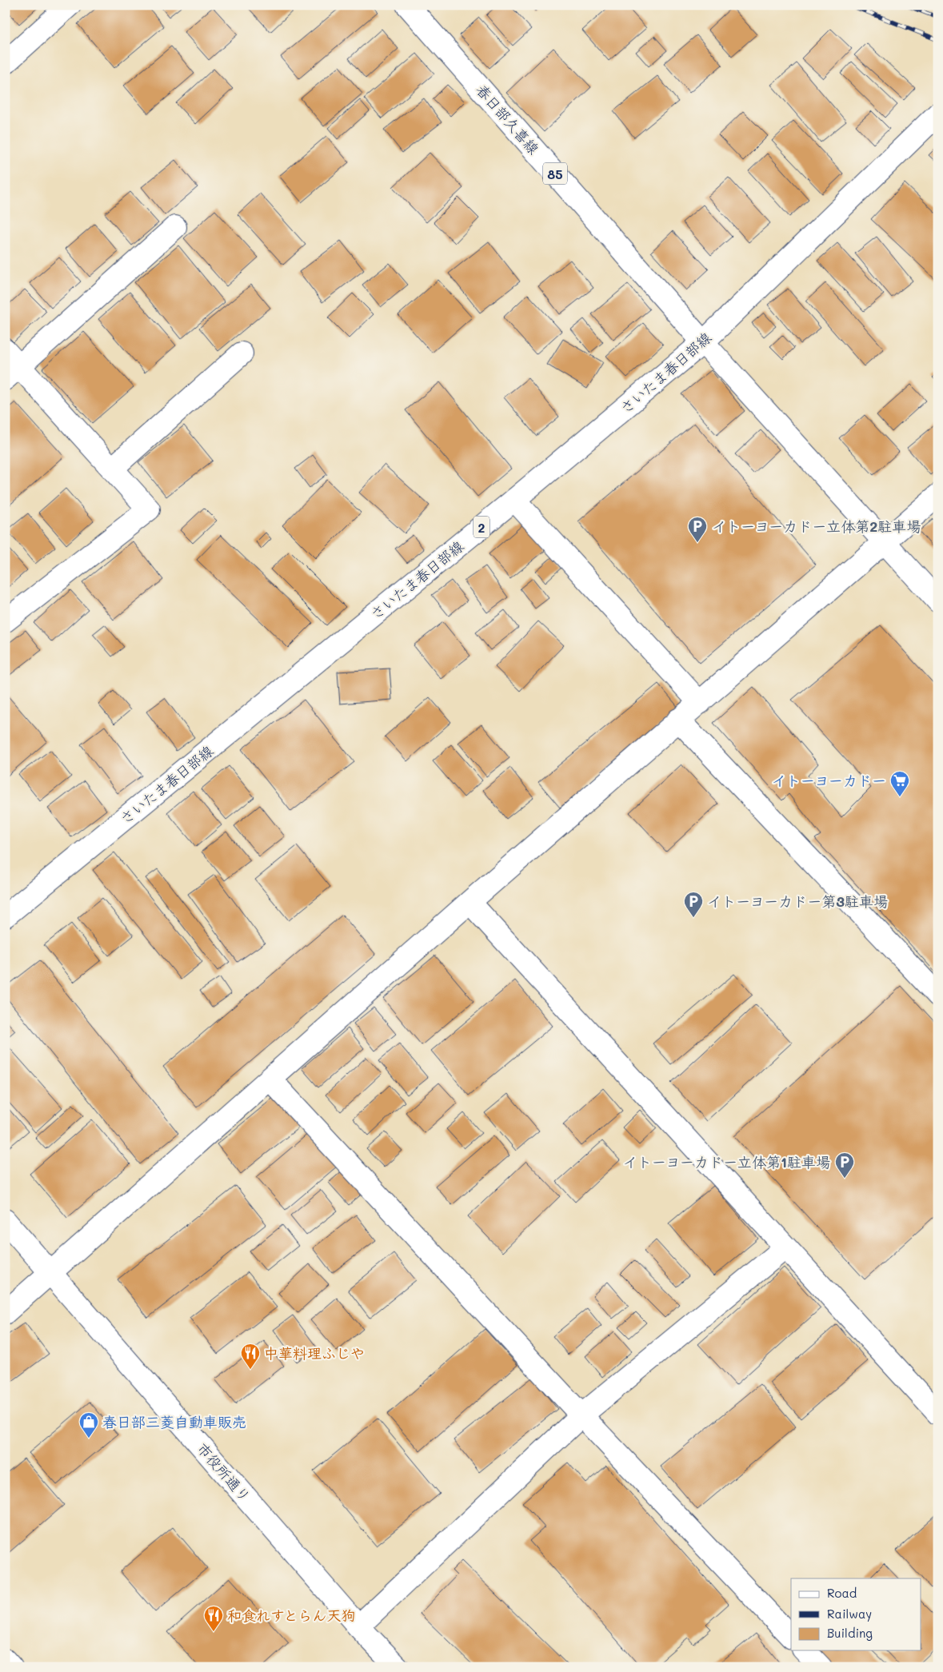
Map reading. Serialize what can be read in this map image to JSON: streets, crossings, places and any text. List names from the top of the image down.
{
  "streets": {
    "street": [
      "春日部久喜線",
      "85",
      "さいたま春日部線",
      "2",
      "市役所通り"
    ]
  },
  "crossings": [
    ["春日部久喜線", "さいたま春日部線"]
  ],
  "places": {
    "parking": ["イトーヨーカドー立体第2駐車場", "イトーヨーカドー第3駐車場", "イトーヨーカドー立体第1駐車場"],
    "supermarket": ["イトーヨーカドー"],
    "restaurant": ["中華料理ふじや", "和食れすとらん天狗"],
    "shop": ["春日部三菱自動車販売"]
  },
  "legend": ["Road", "Railway", "Building"]
}
